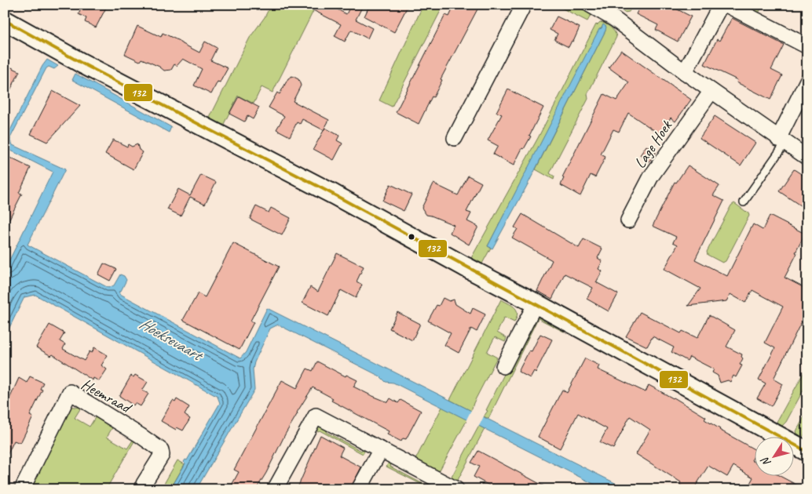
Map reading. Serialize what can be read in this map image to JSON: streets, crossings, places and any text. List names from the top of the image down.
{
  "streets": {
    "street": ["Lage Hoek", "Heemraad"]
  },
  "water": ["Hoeksevaart"],
  "lines": ["transit line 132"],
  "north": "bottom left"
}
